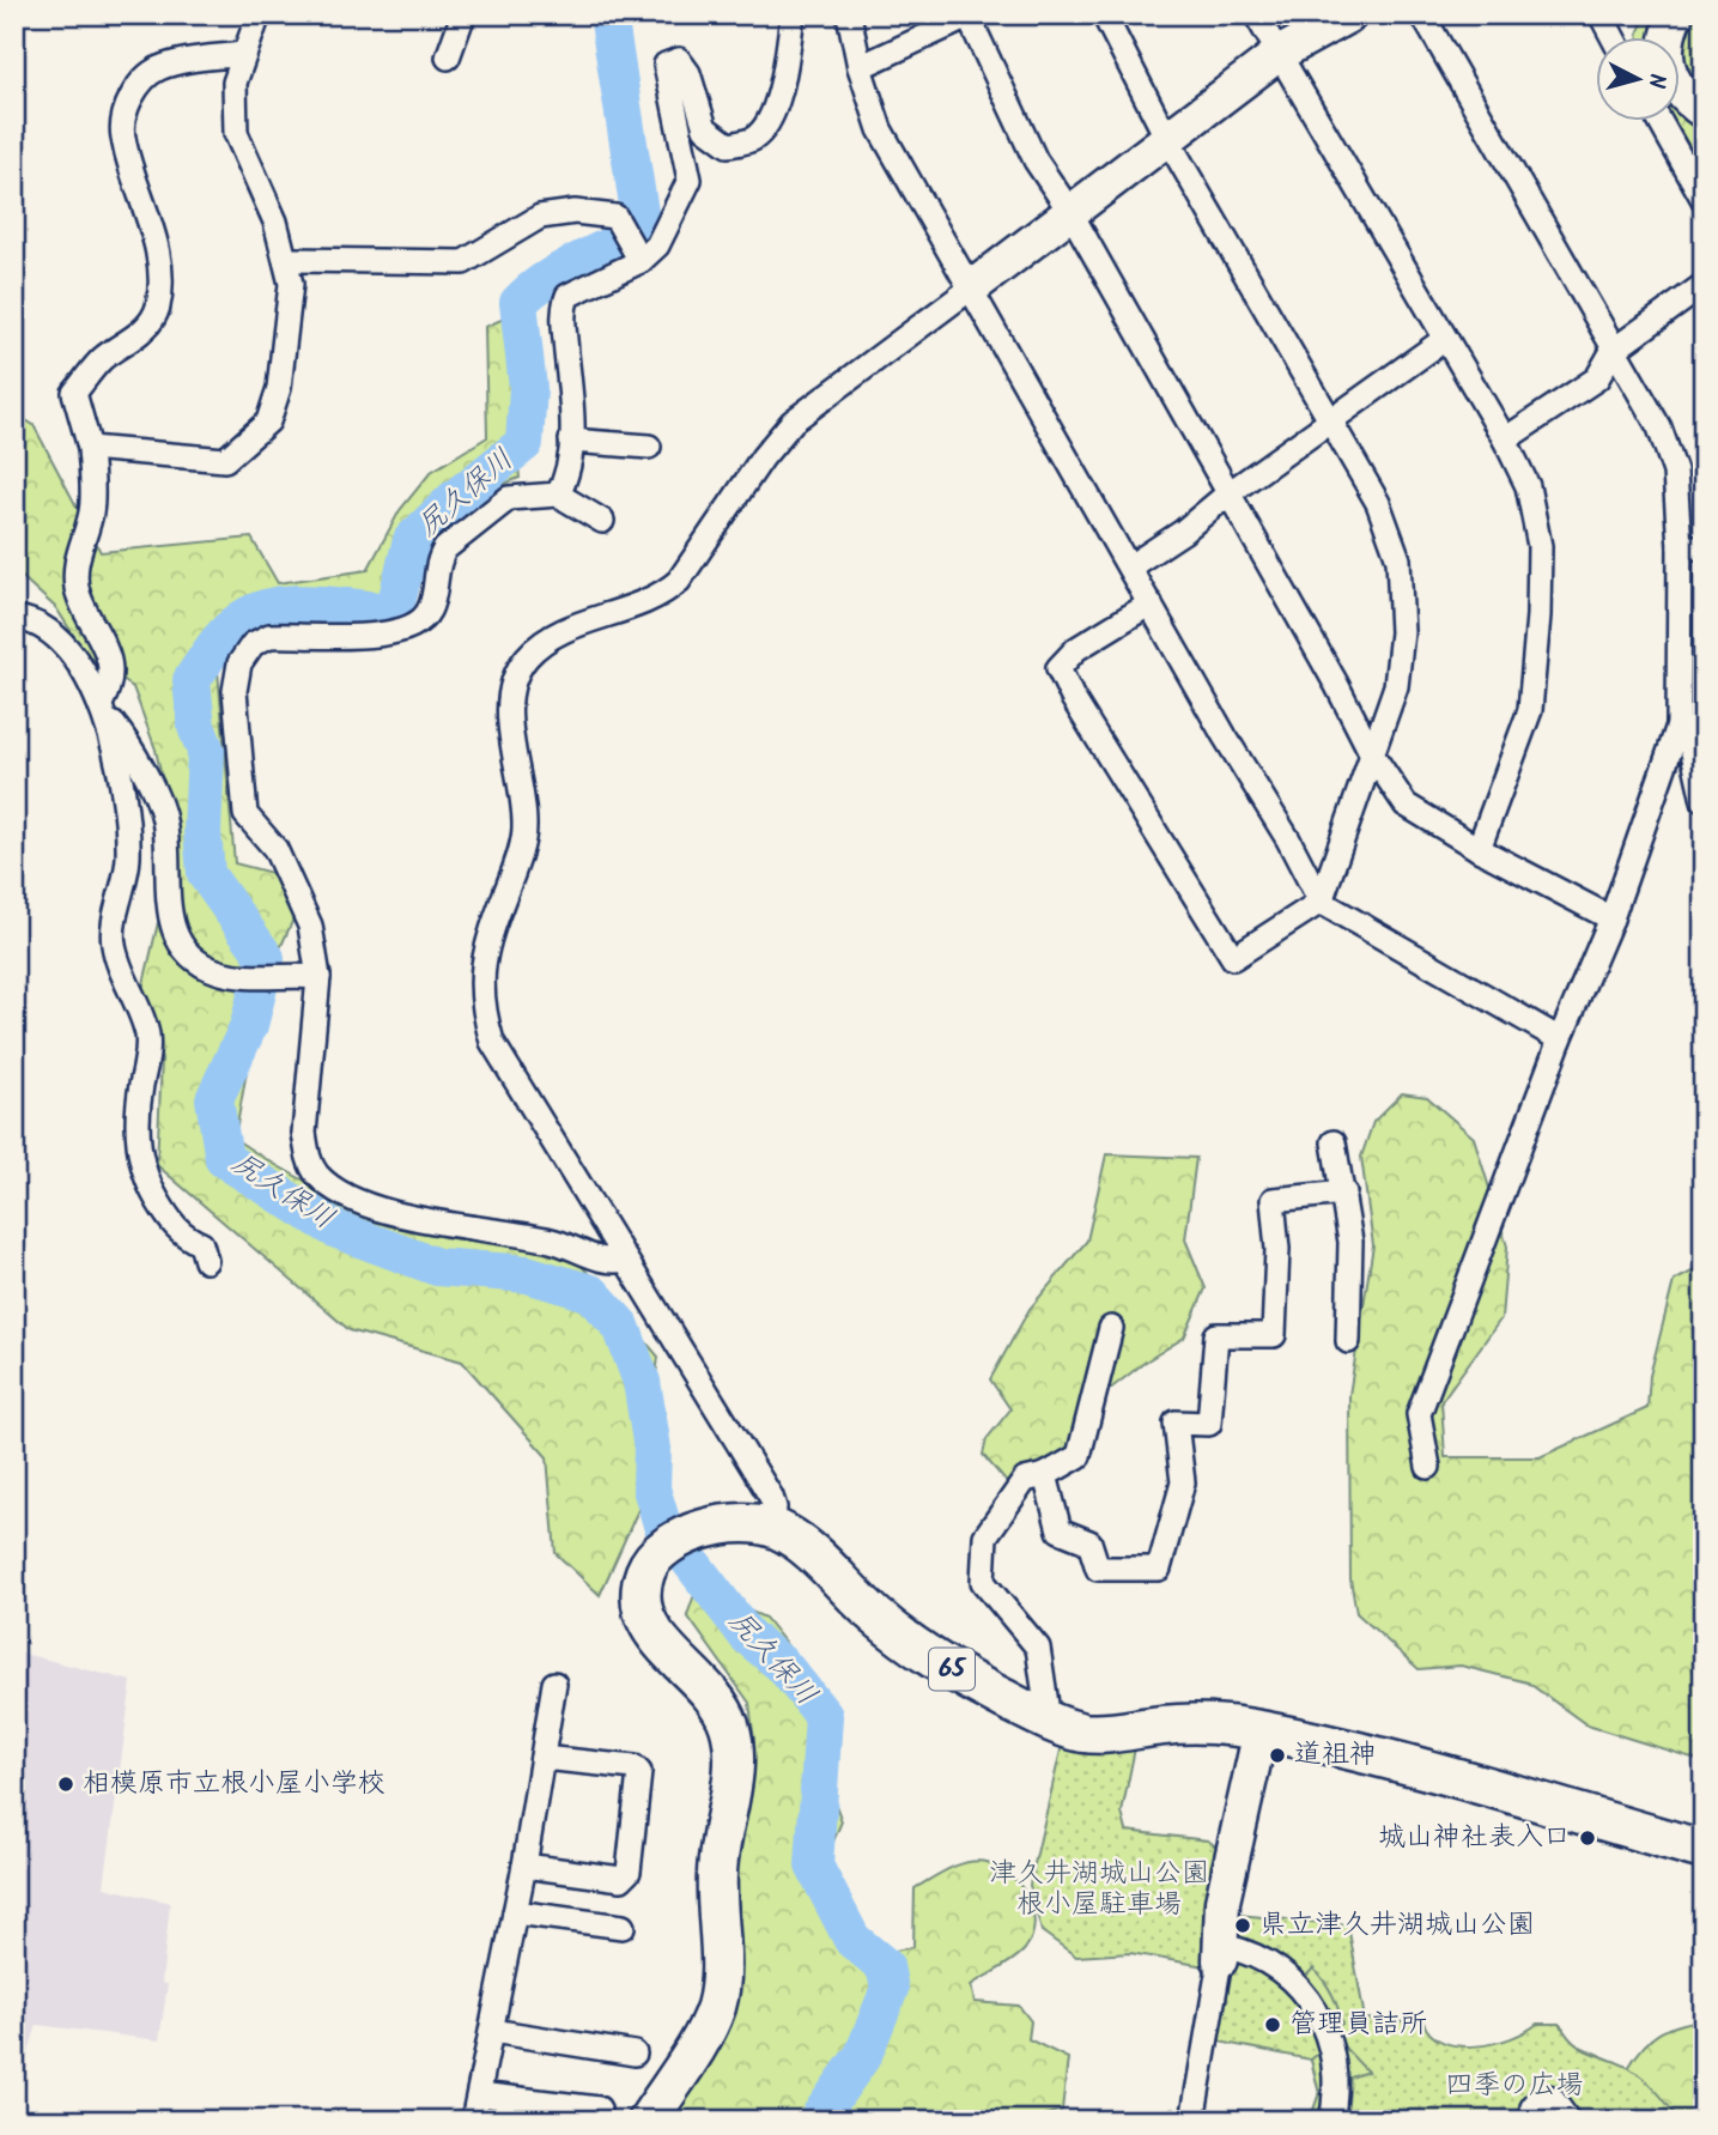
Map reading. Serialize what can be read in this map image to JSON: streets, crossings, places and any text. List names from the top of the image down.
{
  "streets": {
    "main road": ["65"]
  },
  "water": ["尻久保川"],
  "parks": ["津久井湖城山公園 根小屋駐車場", "四季の広場"],
  "places": [
    "道祖神",
    "相模原市立根小屋小学校",
    "城山神社表入口",
    "県立津久井湖城山公園",
    "管理員詰所"
  ],
  "north": "right"
}
